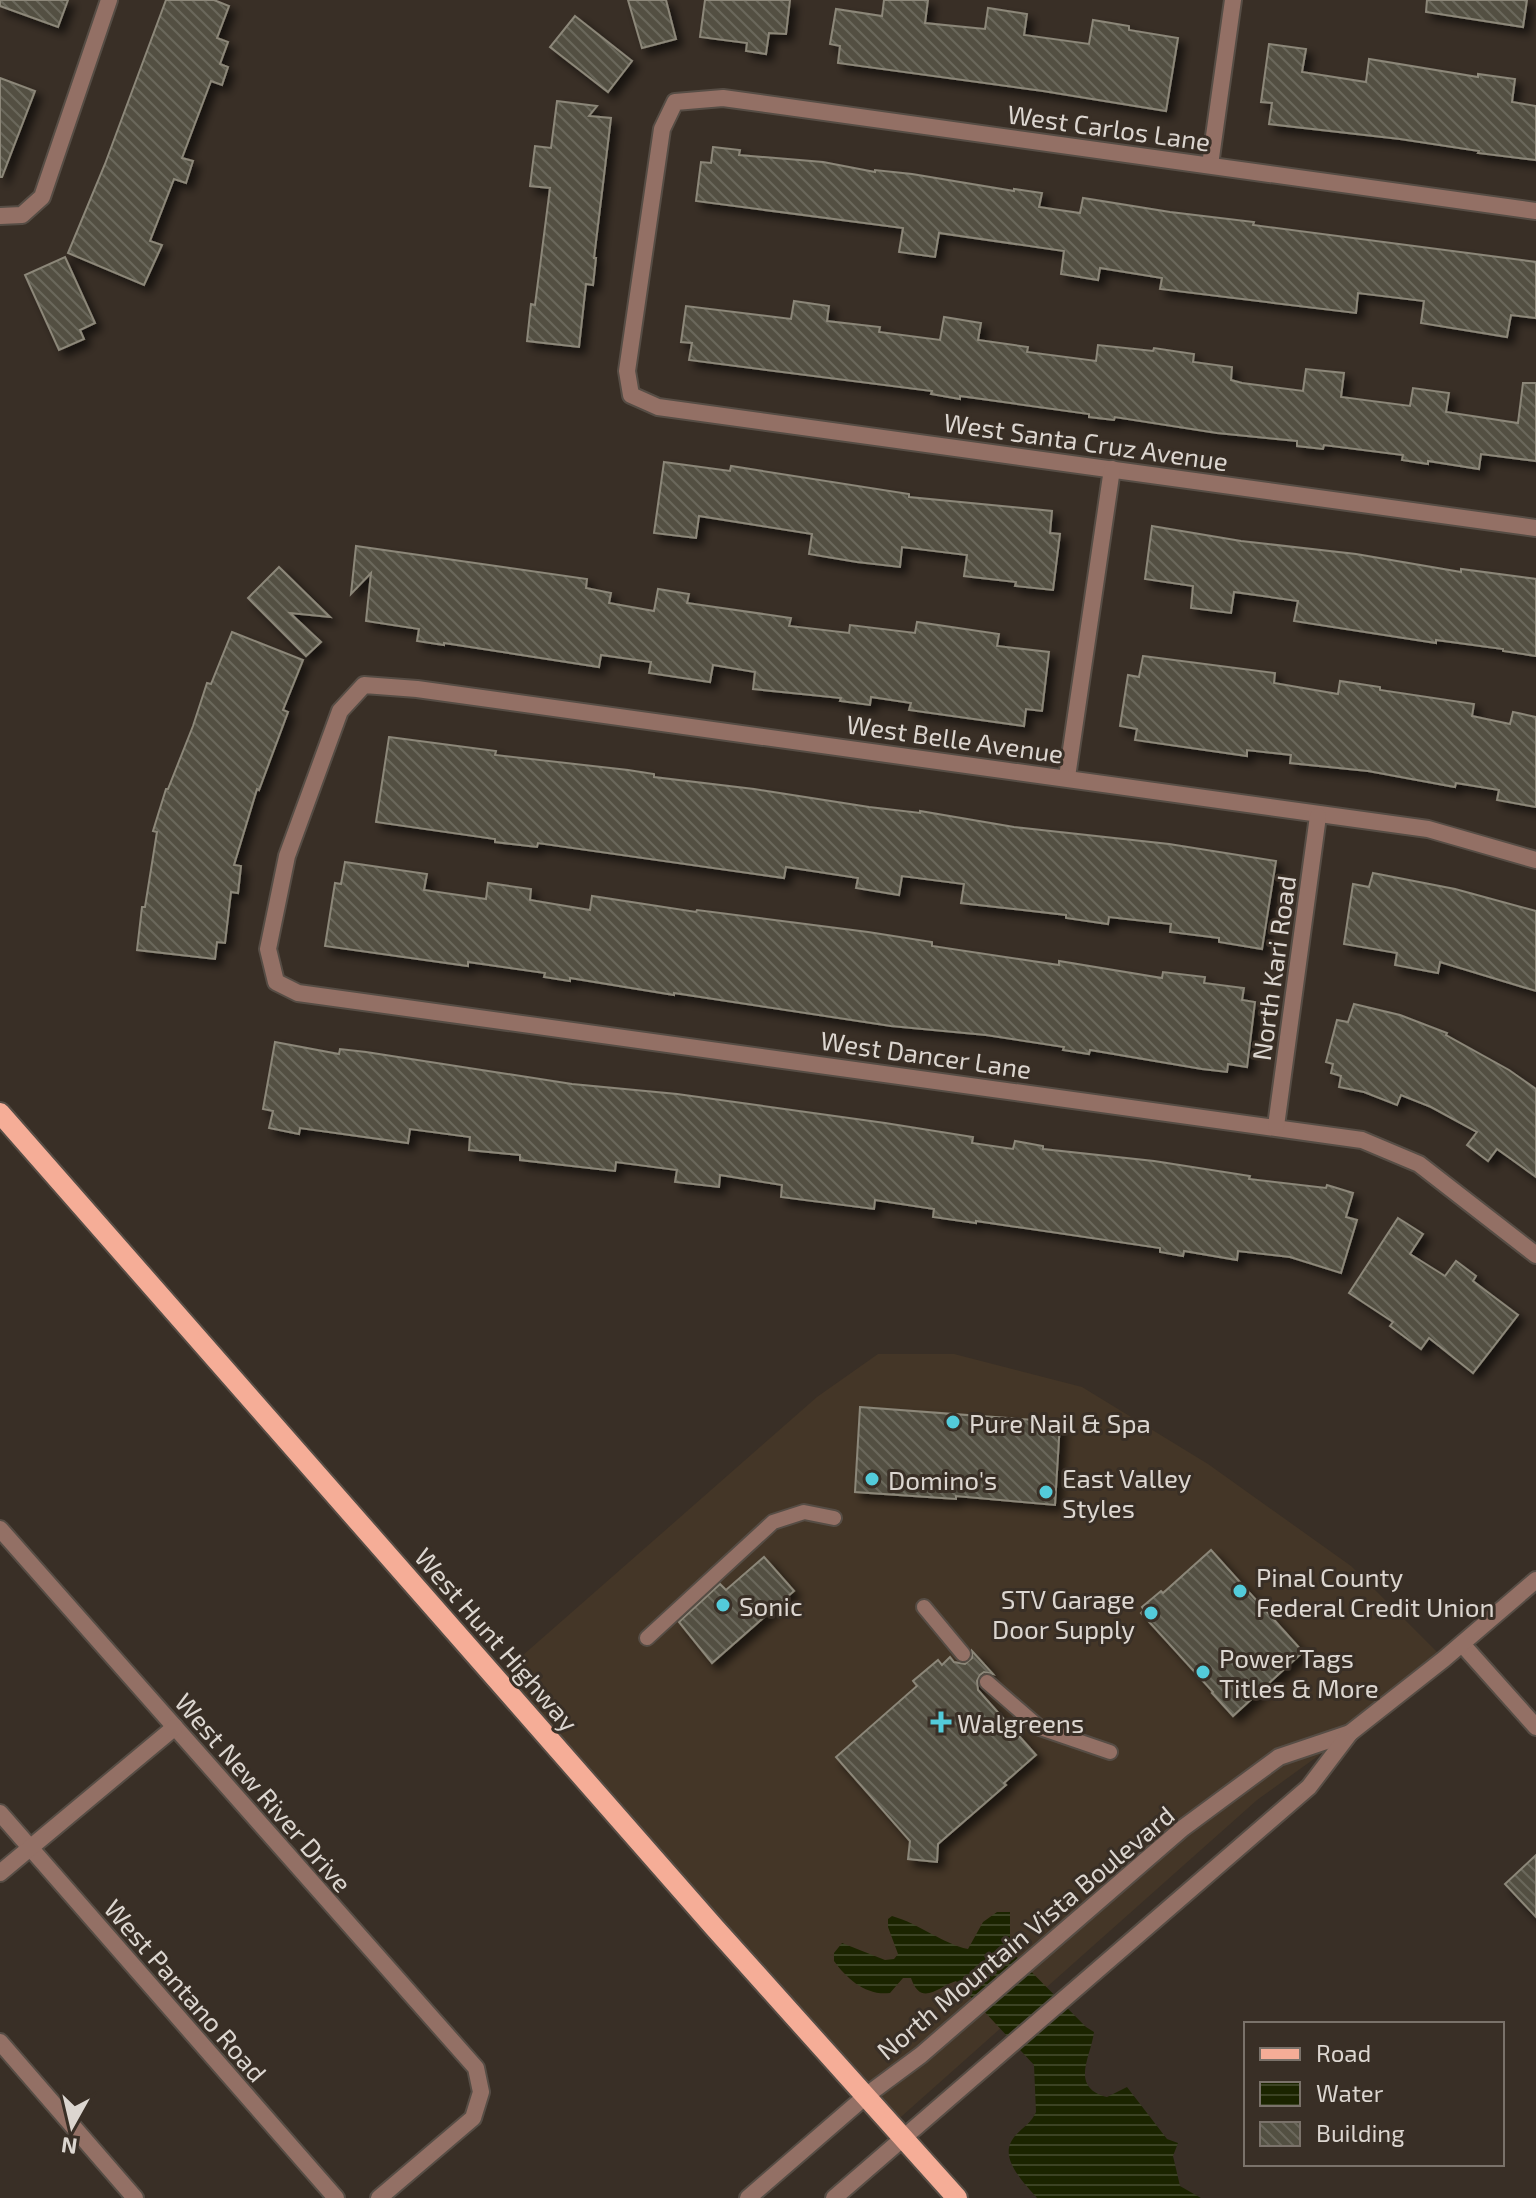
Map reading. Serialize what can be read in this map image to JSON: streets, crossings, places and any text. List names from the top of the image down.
{
  "streets": {
    "main road": ["West Hunt Highway"],
    "street": [
      "West Carlos Lane",
      "West Santa Cruz Avenue",
      "West Belle Avenue",
      "North Kari Road",
      "West Dancer Lane",
      "West New River Drive",
      "North Mountain Vista Boulevard",
      "West Pantano Road"
    ]
  },
  "crossings": [
    ["West Carlos Lane", "West Santa Cruz Avenue"],
    ["West Belle Avenue", "North Kari Road"],
    ["West Belle Avenue", "West Dancer Lane"],
    ["North Kari Road", "West Dancer Lane"],
    ["West Hunt Highway", "North Mountain Vista Boulevard"]
  ],
  "places": {
    "other": [
      "Pure Nail & Spa",
      "Domino's",
      "East Valley Styles",
      "Pinal County Federal Credit Union",
      "Sonic",
      "STV Garage Door Supply",
      "Power Tags Titles & More"
    ],
    "health": ["Walgreens"]
  },
  "legend": ["Road", "Water", "Building"],
  "north": "bottom"
}
